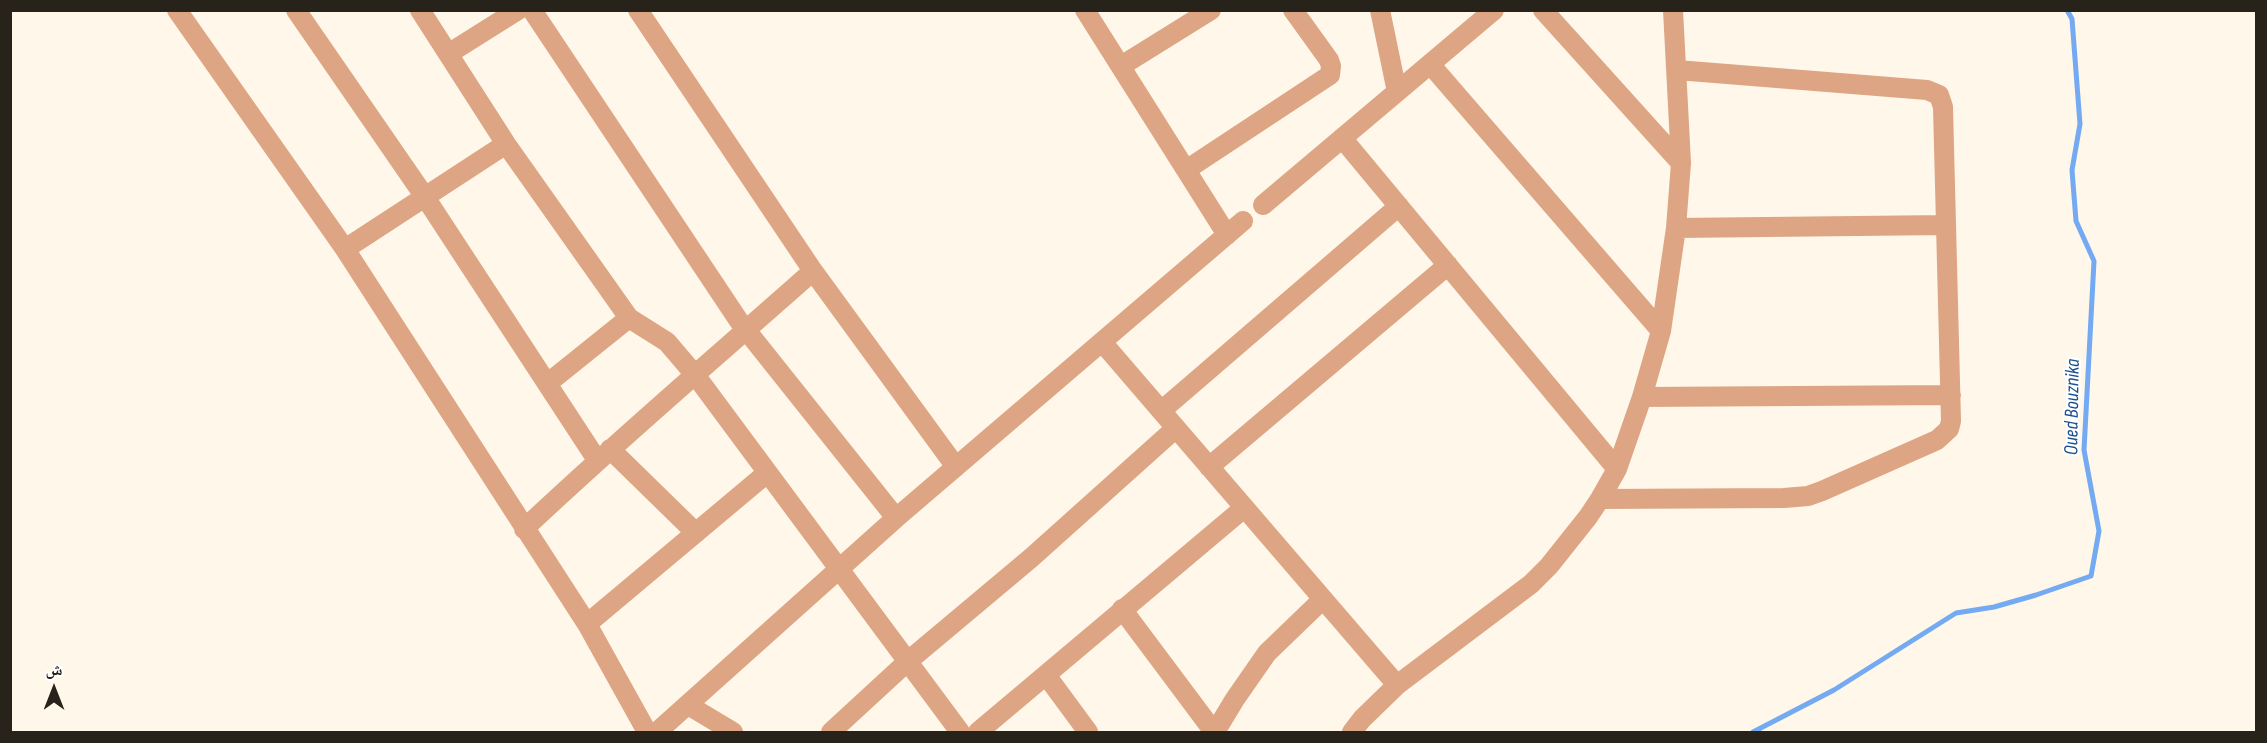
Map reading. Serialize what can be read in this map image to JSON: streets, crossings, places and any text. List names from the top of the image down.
{
  "water": ["Oued Bouznika"],
  "north": "top"
}
